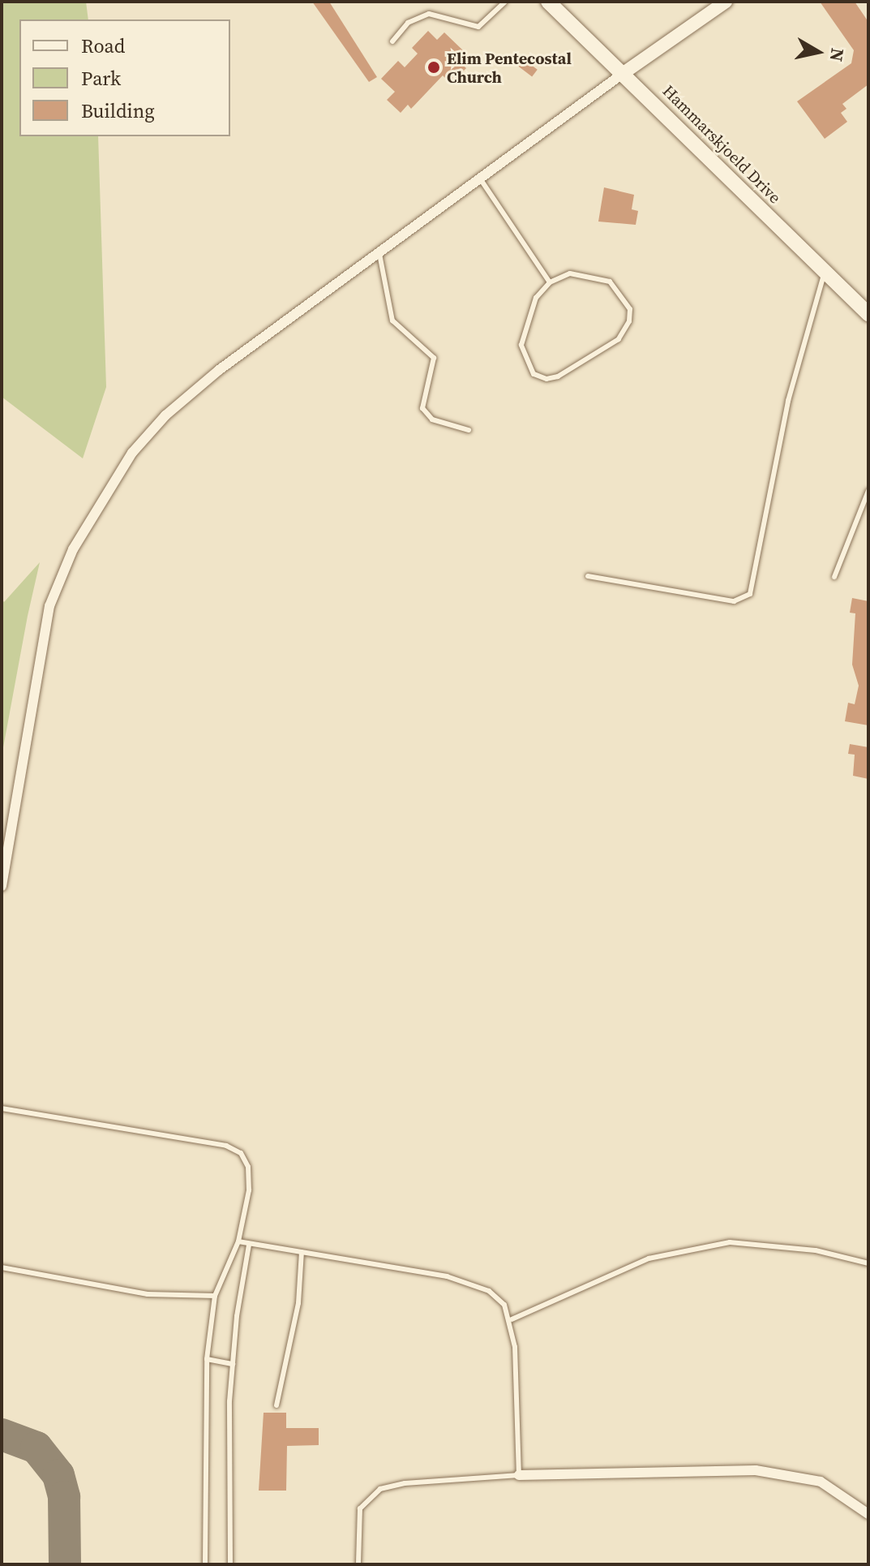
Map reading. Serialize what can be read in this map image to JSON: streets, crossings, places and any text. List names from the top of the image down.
{
  "streets": {
    "main road": ["Hammarskjoeld Drive"]
  },
  "places": ["Elim Pentecostal Church"],
  "legend": ["Road", "Park", "Building"],
  "north": "right"
}
